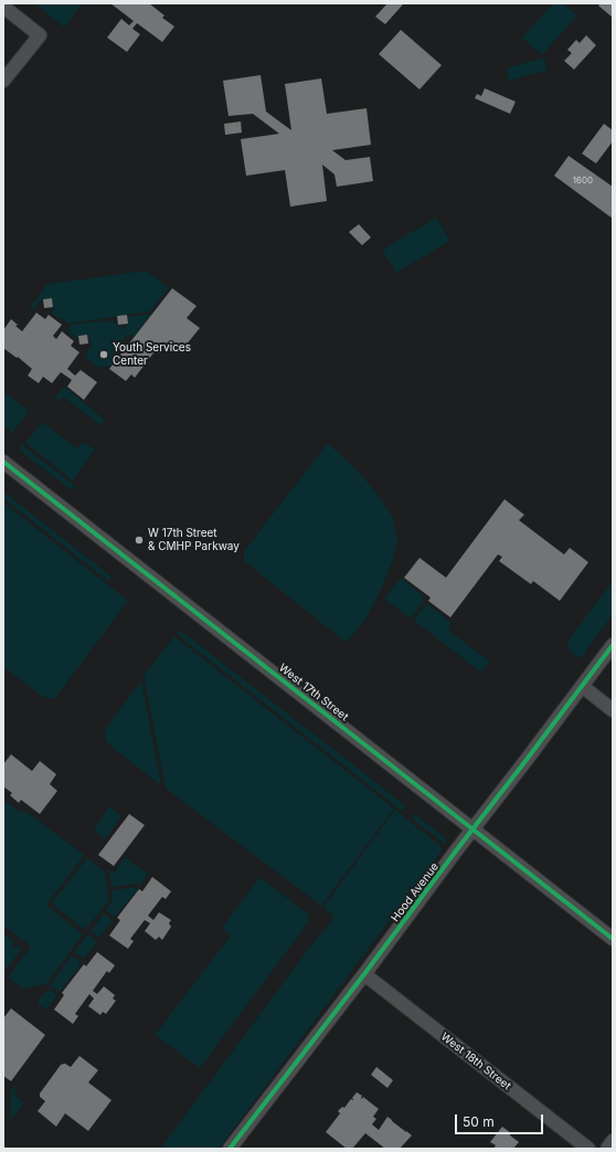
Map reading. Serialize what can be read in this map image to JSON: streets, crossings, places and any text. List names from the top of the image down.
{
  "streets": {
    "street": ["West 17th Street", "Hood Avenue", "West 18th Street"]
  },
  "crossings": [
    ["West 17th Street", "Hood Avenue"],
    ["Hood Avenue", "West 18th Street"]
  ],
  "places": ["Youth Services Center", "W 17th Street & CMHP Parkway"],
  "house_numbers": ["1600"],
  "scale_bar": "50 m"
}
